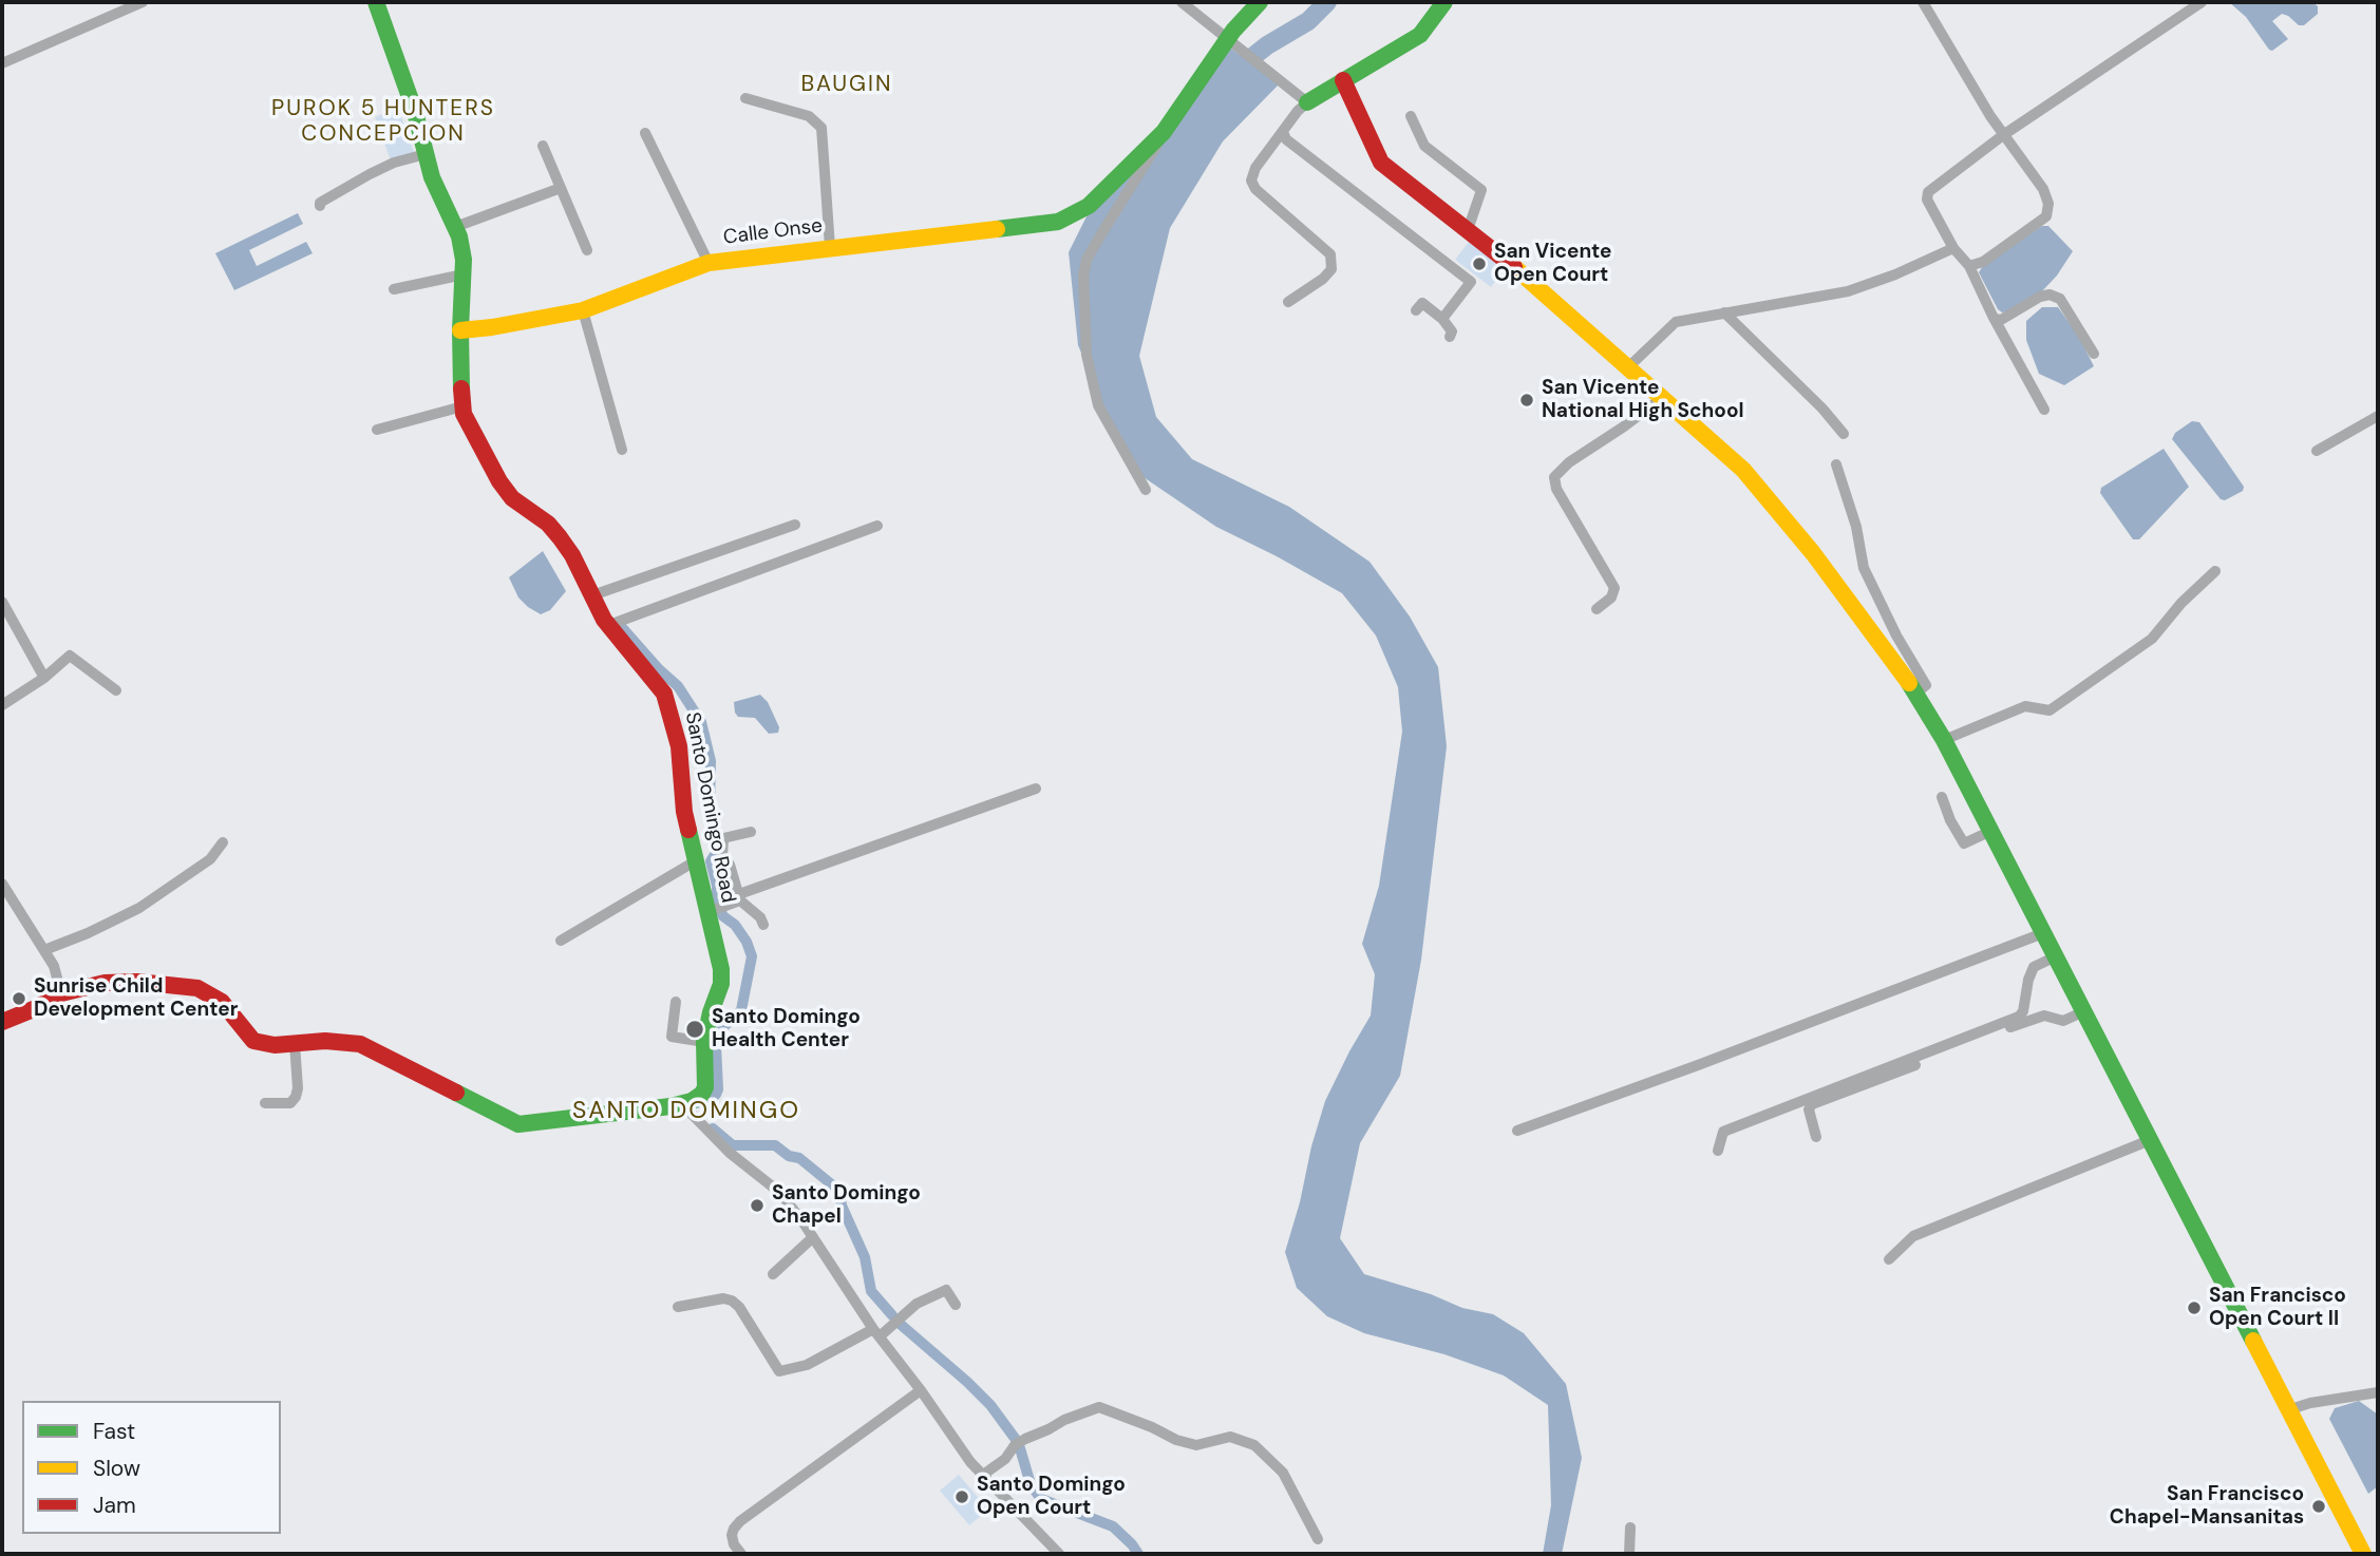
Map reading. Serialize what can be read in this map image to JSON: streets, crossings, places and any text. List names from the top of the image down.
{
  "streets": {
    "street": ["Calle Onse", "Santo Domingo Road"]
  },
  "crossings": [
    ["Calle Onse", "Santo Domingo Road"]
  ],
  "districts": ["BAUGIN", "PUROK 5 HUNTERS CONCEPCION", "SANTO DOMINGO"],
  "places": [
    "San Vicente Open Court",
    "San Vicente National High School",
    "Sunrise Child Development Center",
    "Santo Domingo Health Center",
    "Santo Domingo Chapel",
    "San Francisco Open Court II",
    "Santo Domingo Open Court",
    "San Francisco Chapel-Mansanitas"
  ],
  "legend": ["Fast", "Slow", "Jam"]
}
